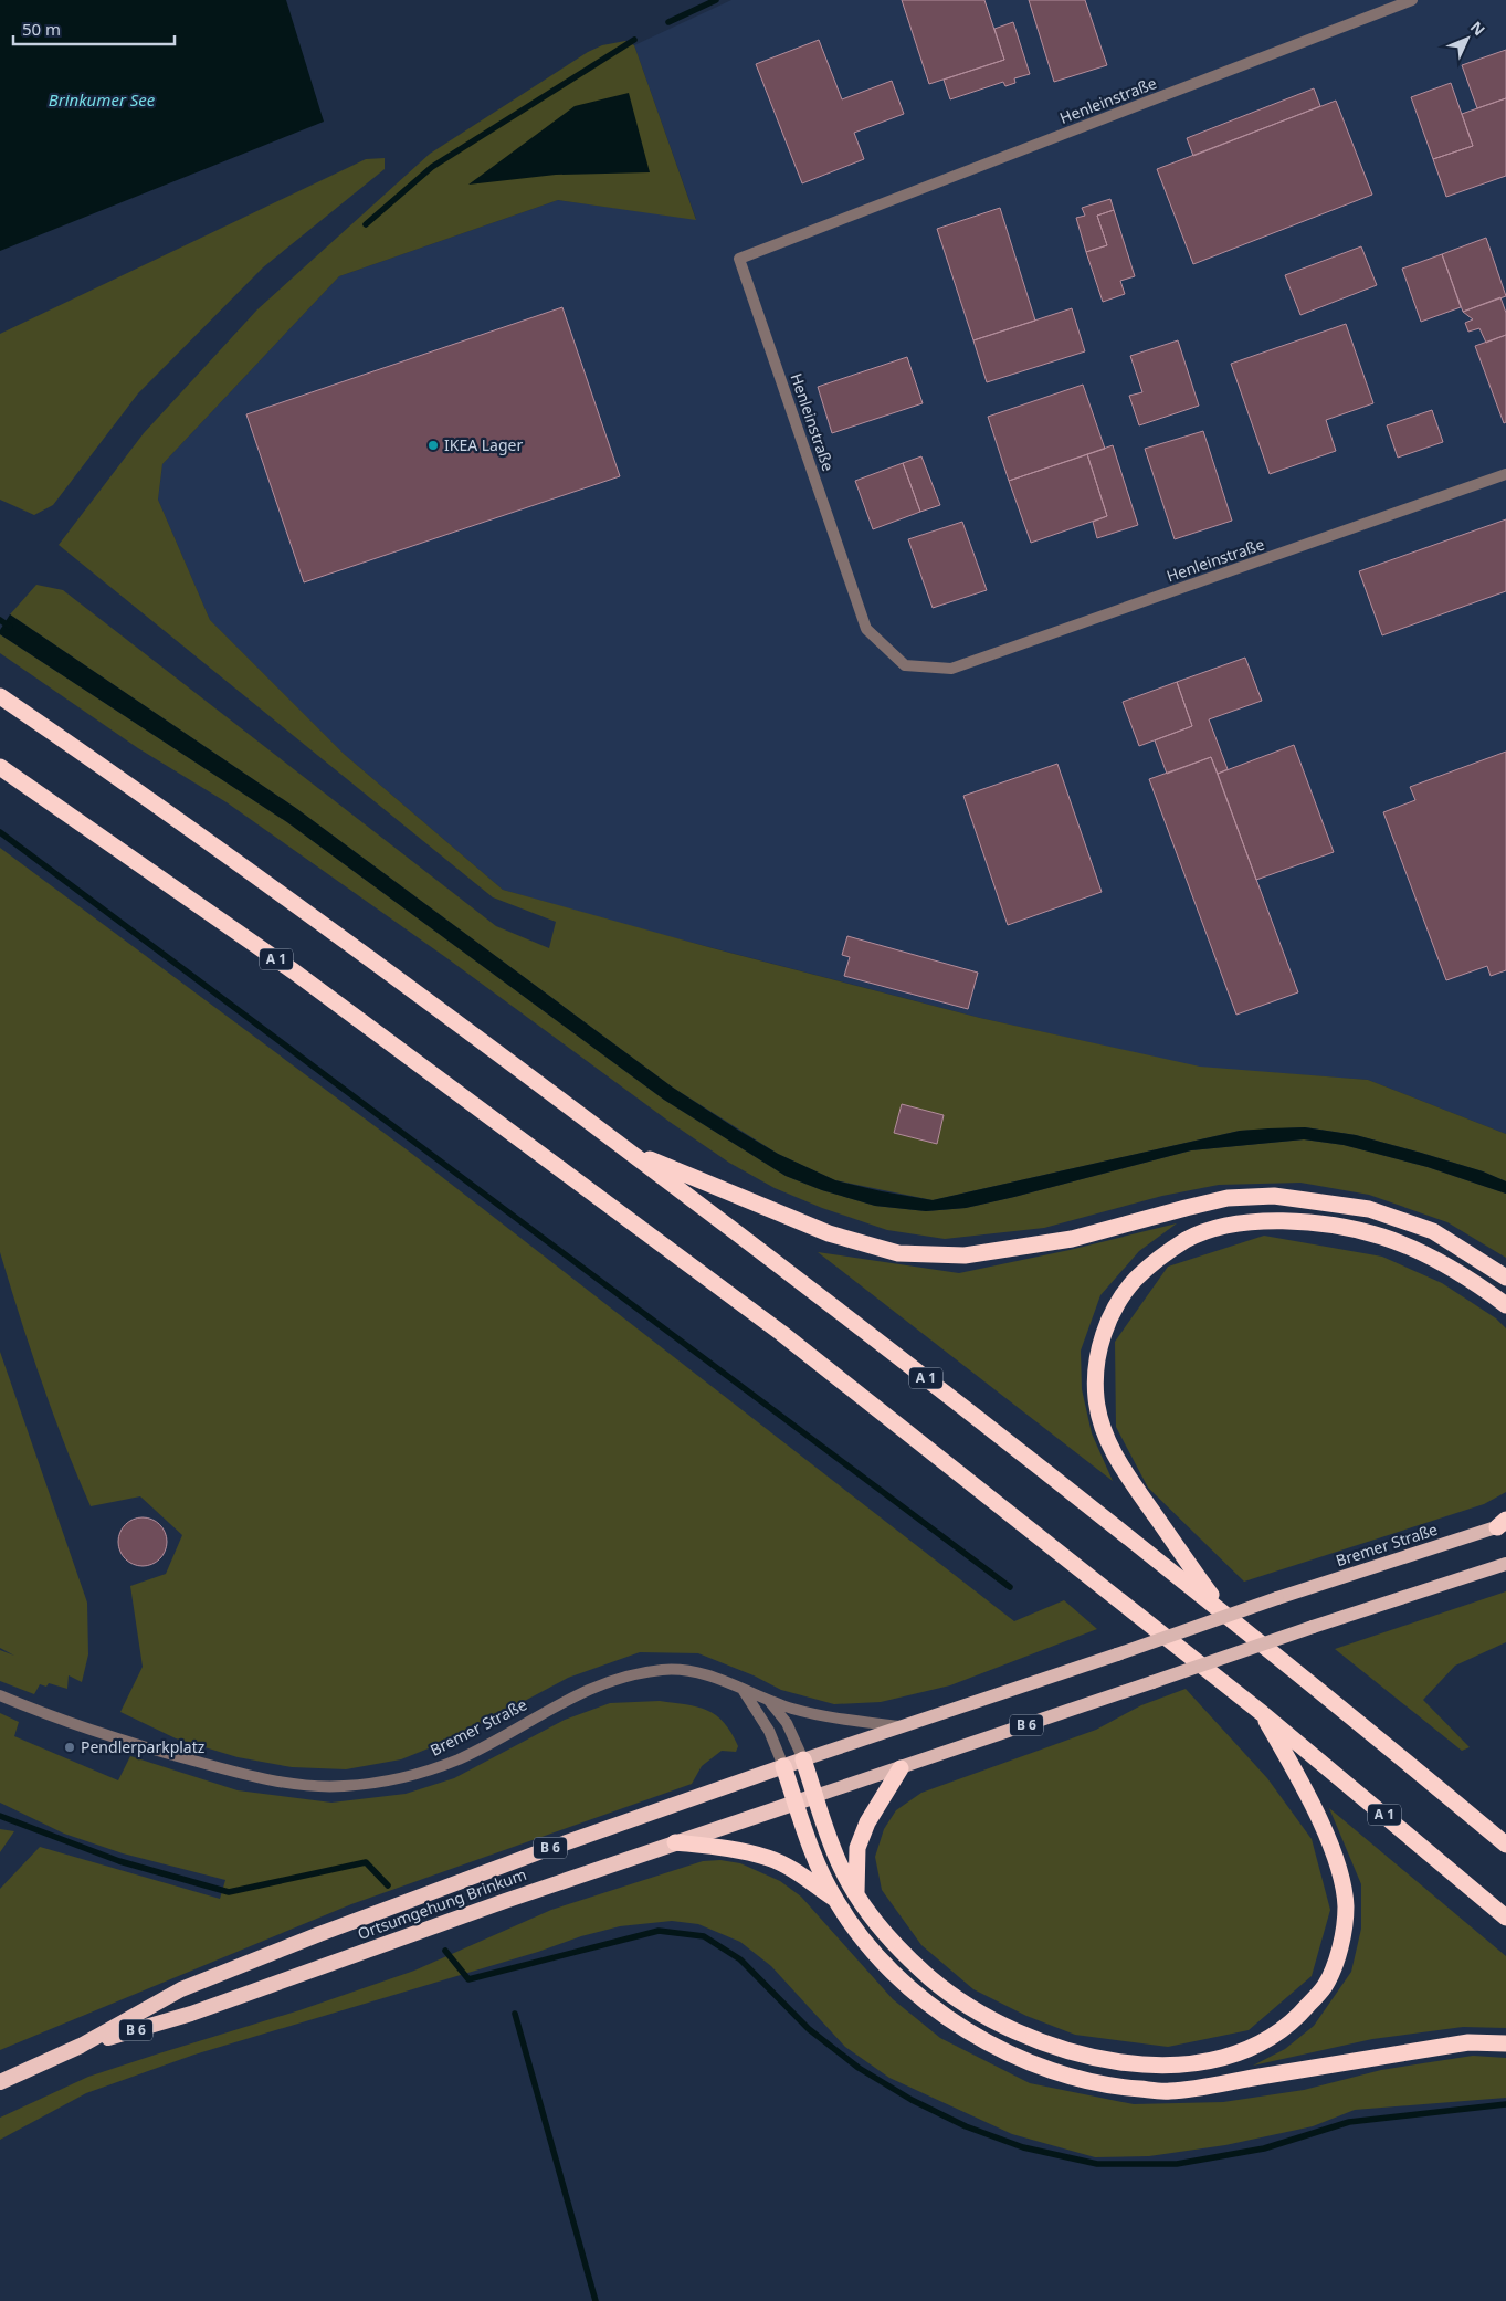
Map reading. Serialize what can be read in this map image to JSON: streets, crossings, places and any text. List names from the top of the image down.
{
  "streets": {
    "highway": ["A 1", "B 6", "Ortsumgehung Brinkum"],
    "main road": ["Bremer Straße"],
    "street": ["Henleinstraße"]
  },
  "crossings": [
    ["Bremer Straße", "B 6"],
    ["B 6", "Ortsumgehung Brinkum"]
  ],
  "water": ["Brinkumer See"],
  "places": ["IKEA Lager", "Pendlerparkplatz"],
  "scale_bar": "50 m",
  "north": "top right"
}
